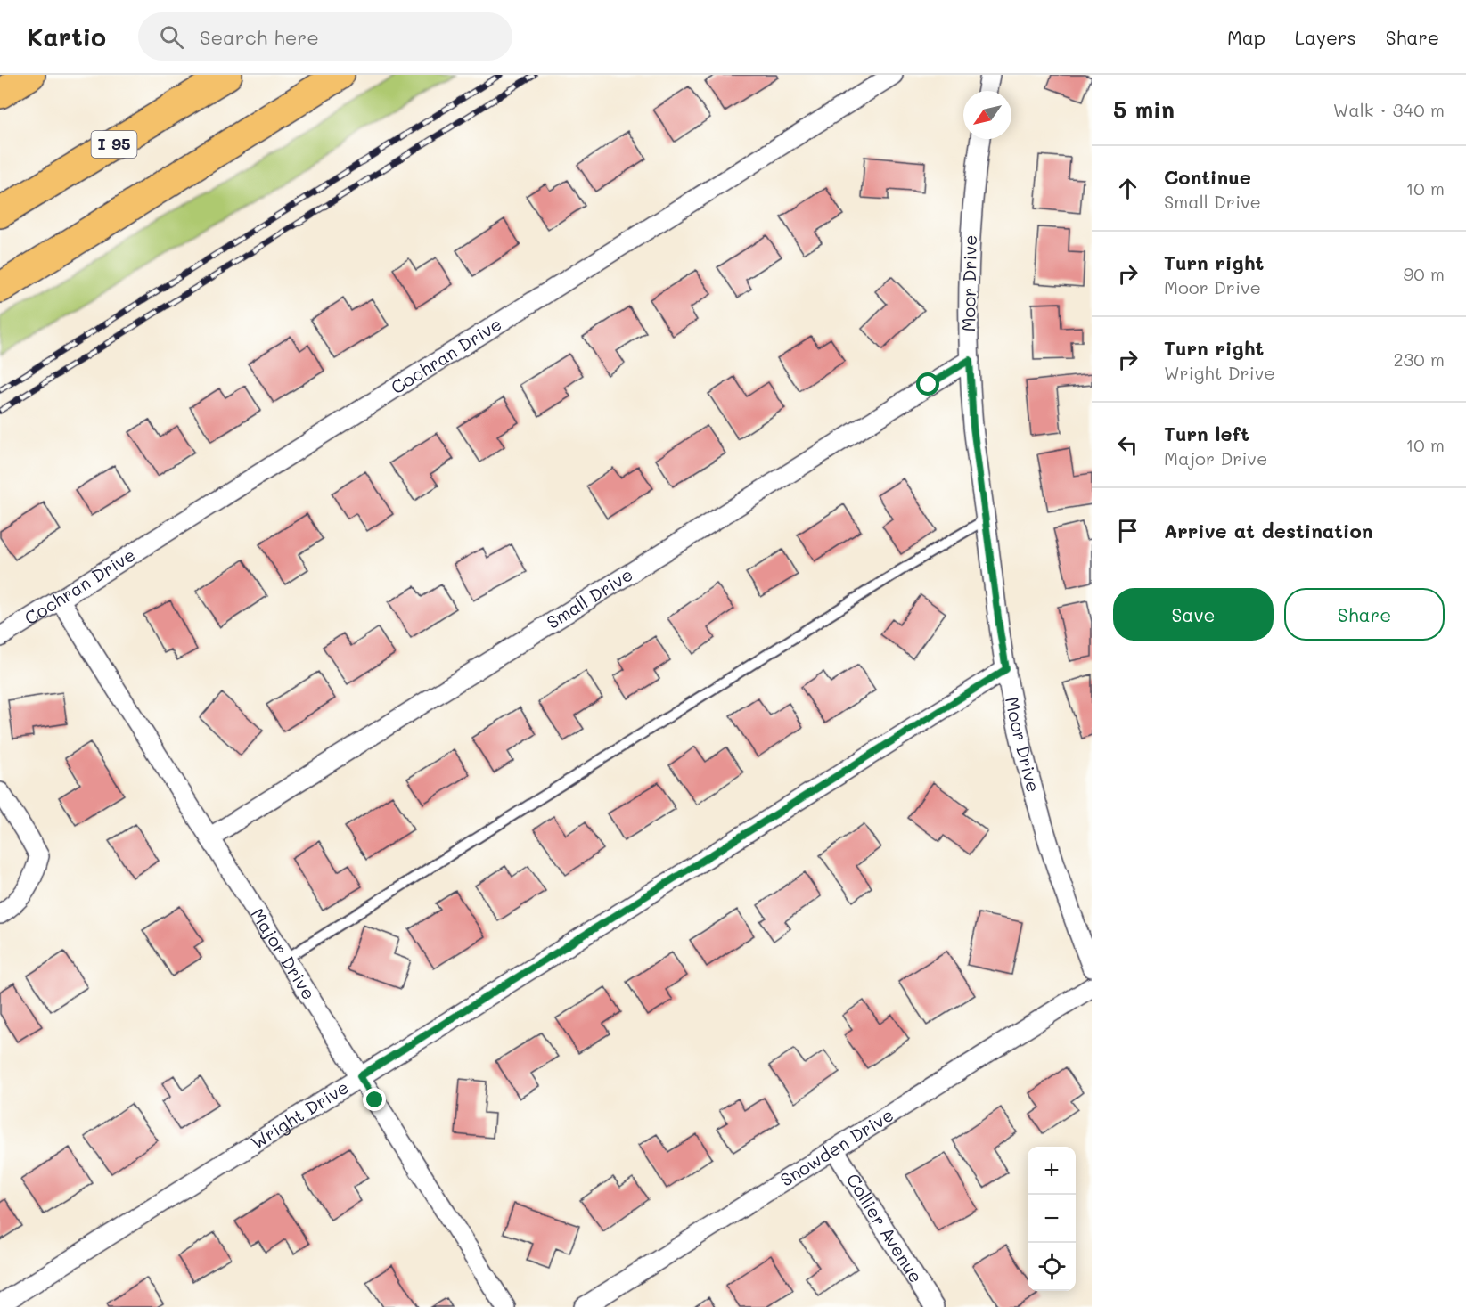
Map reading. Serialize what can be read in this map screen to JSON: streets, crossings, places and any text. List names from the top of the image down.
{
  "streets": {
    "highway": ["I 95"],
    "street": [
      "Moor Drive",
      "Cochran Drive",
      "Small Drive",
      "Major Drive",
      "Wright Drive",
      "Snowden Drive",
      "Collier Avenue"
    ]
  },
  "crossings": [
    ["Moor Drive", "Small Drive"],
    ["Moor Drive", "Wright Drive"],
    ["Cochran Drive", "Major Drive"],
    ["Small Drive", "Major Drive"],
    ["Major Drive", "Wright Drive"],
    ["Snowden Drive", "Collier Avenue"]
  ],
  "north": "bottom left",
  "page": {
    "header": "Kartio",
    "search": "Search here",
    "nav": ["Map", "Layers", "Share"],
    "heading": ["5 min", "Walk · 340 m"],
    "list": [
      ["Continue", "Small Drive", "10 m"],
      ["Turn right", "Moor Drive", "90 m"],
      ["Turn right", "Wright Drive", "230 m"],
      ["Turn left", "Major Drive", "10 m"],
      "Arrive at destination"
    ],
    "buttons": ["Save", "Share"],
    "map_buttons": ["+", "−"]
  }
}
